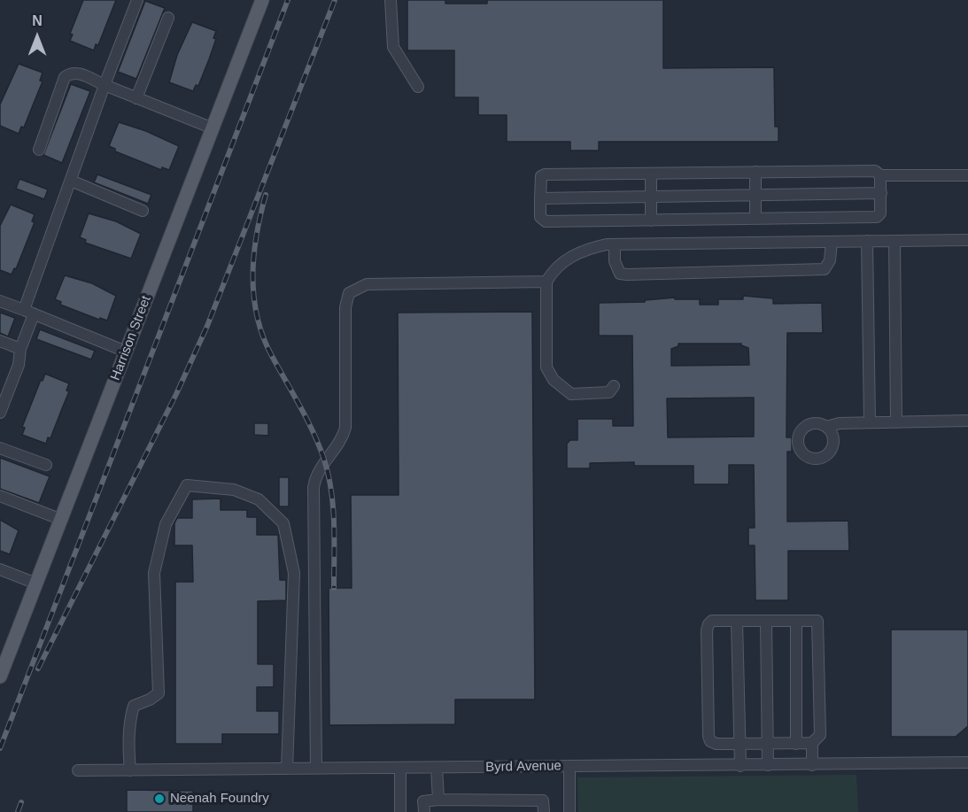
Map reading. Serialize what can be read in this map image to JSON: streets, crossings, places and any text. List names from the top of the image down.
{
  "streets": {
    "main road": ["Harrison Street"],
    "street": ["Byrd Avenue"]
  },
  "places": ["Neenah Foundry"],
  "north": "top"
}
